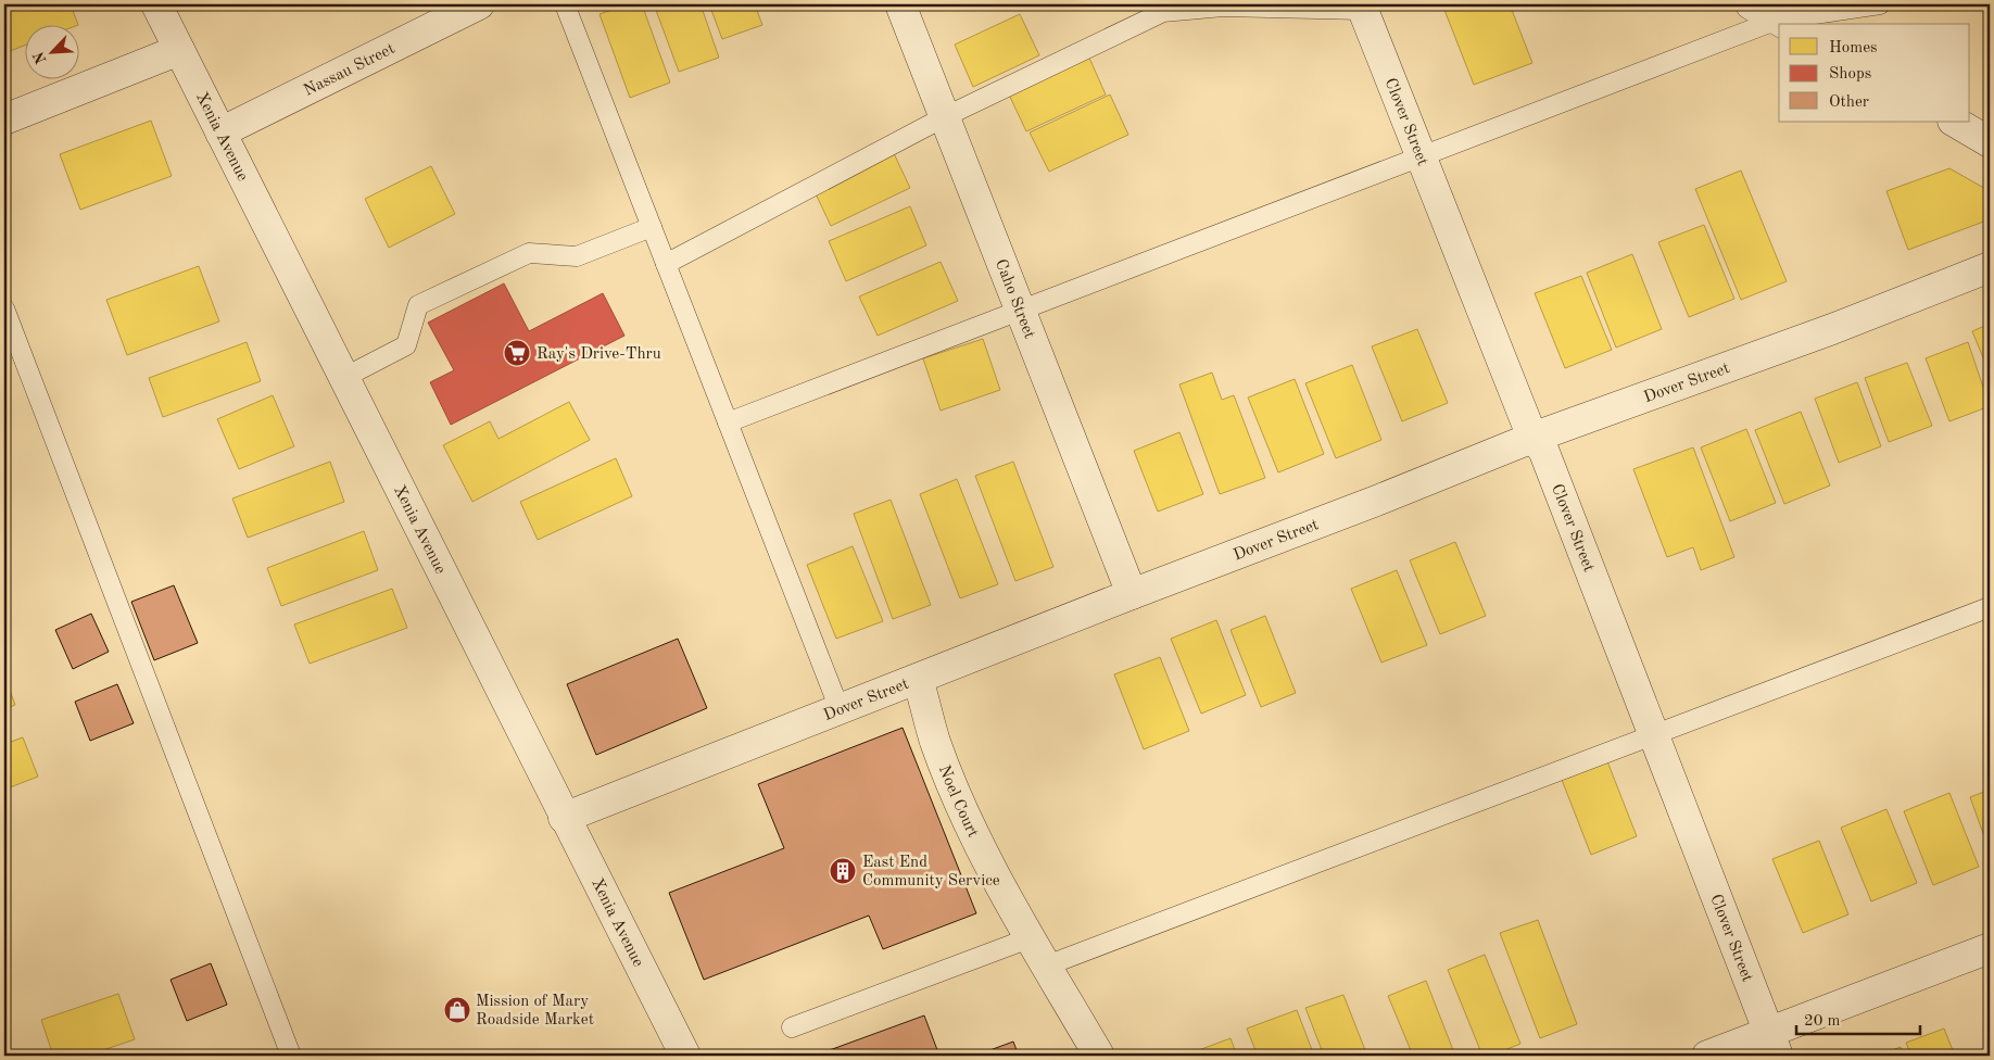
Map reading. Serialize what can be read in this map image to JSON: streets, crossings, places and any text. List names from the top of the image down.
{
  "streets": {
    "street": [
      "Nassau Street",
      "Clover Street",
      "Xenia Avenue",
      "Caho Street",
      "Dover Street",
      "Noel Court"
    ]
  },
  "crossings": [
    ["Nassau Street", "Xenia Avenue"],
    ["Clover Street", "Dover Street"],
    ["Xenia Avenue", "Dover Street"],
    ["Caho Street", "Dover Street"],
    ["Dover Street", "Noel Court"]
  ],
  "places": {
    "supermarket": ["Ray's Drive-Thru"],
    "building": ["East End Community Service"],
    "shop": ["Mission of Mary Roadside Market"]
  },
  "legend": ["Homes", "Shops", "Other"],
  "scale_bar": "20 m",
  "north": "bottom left"
}
